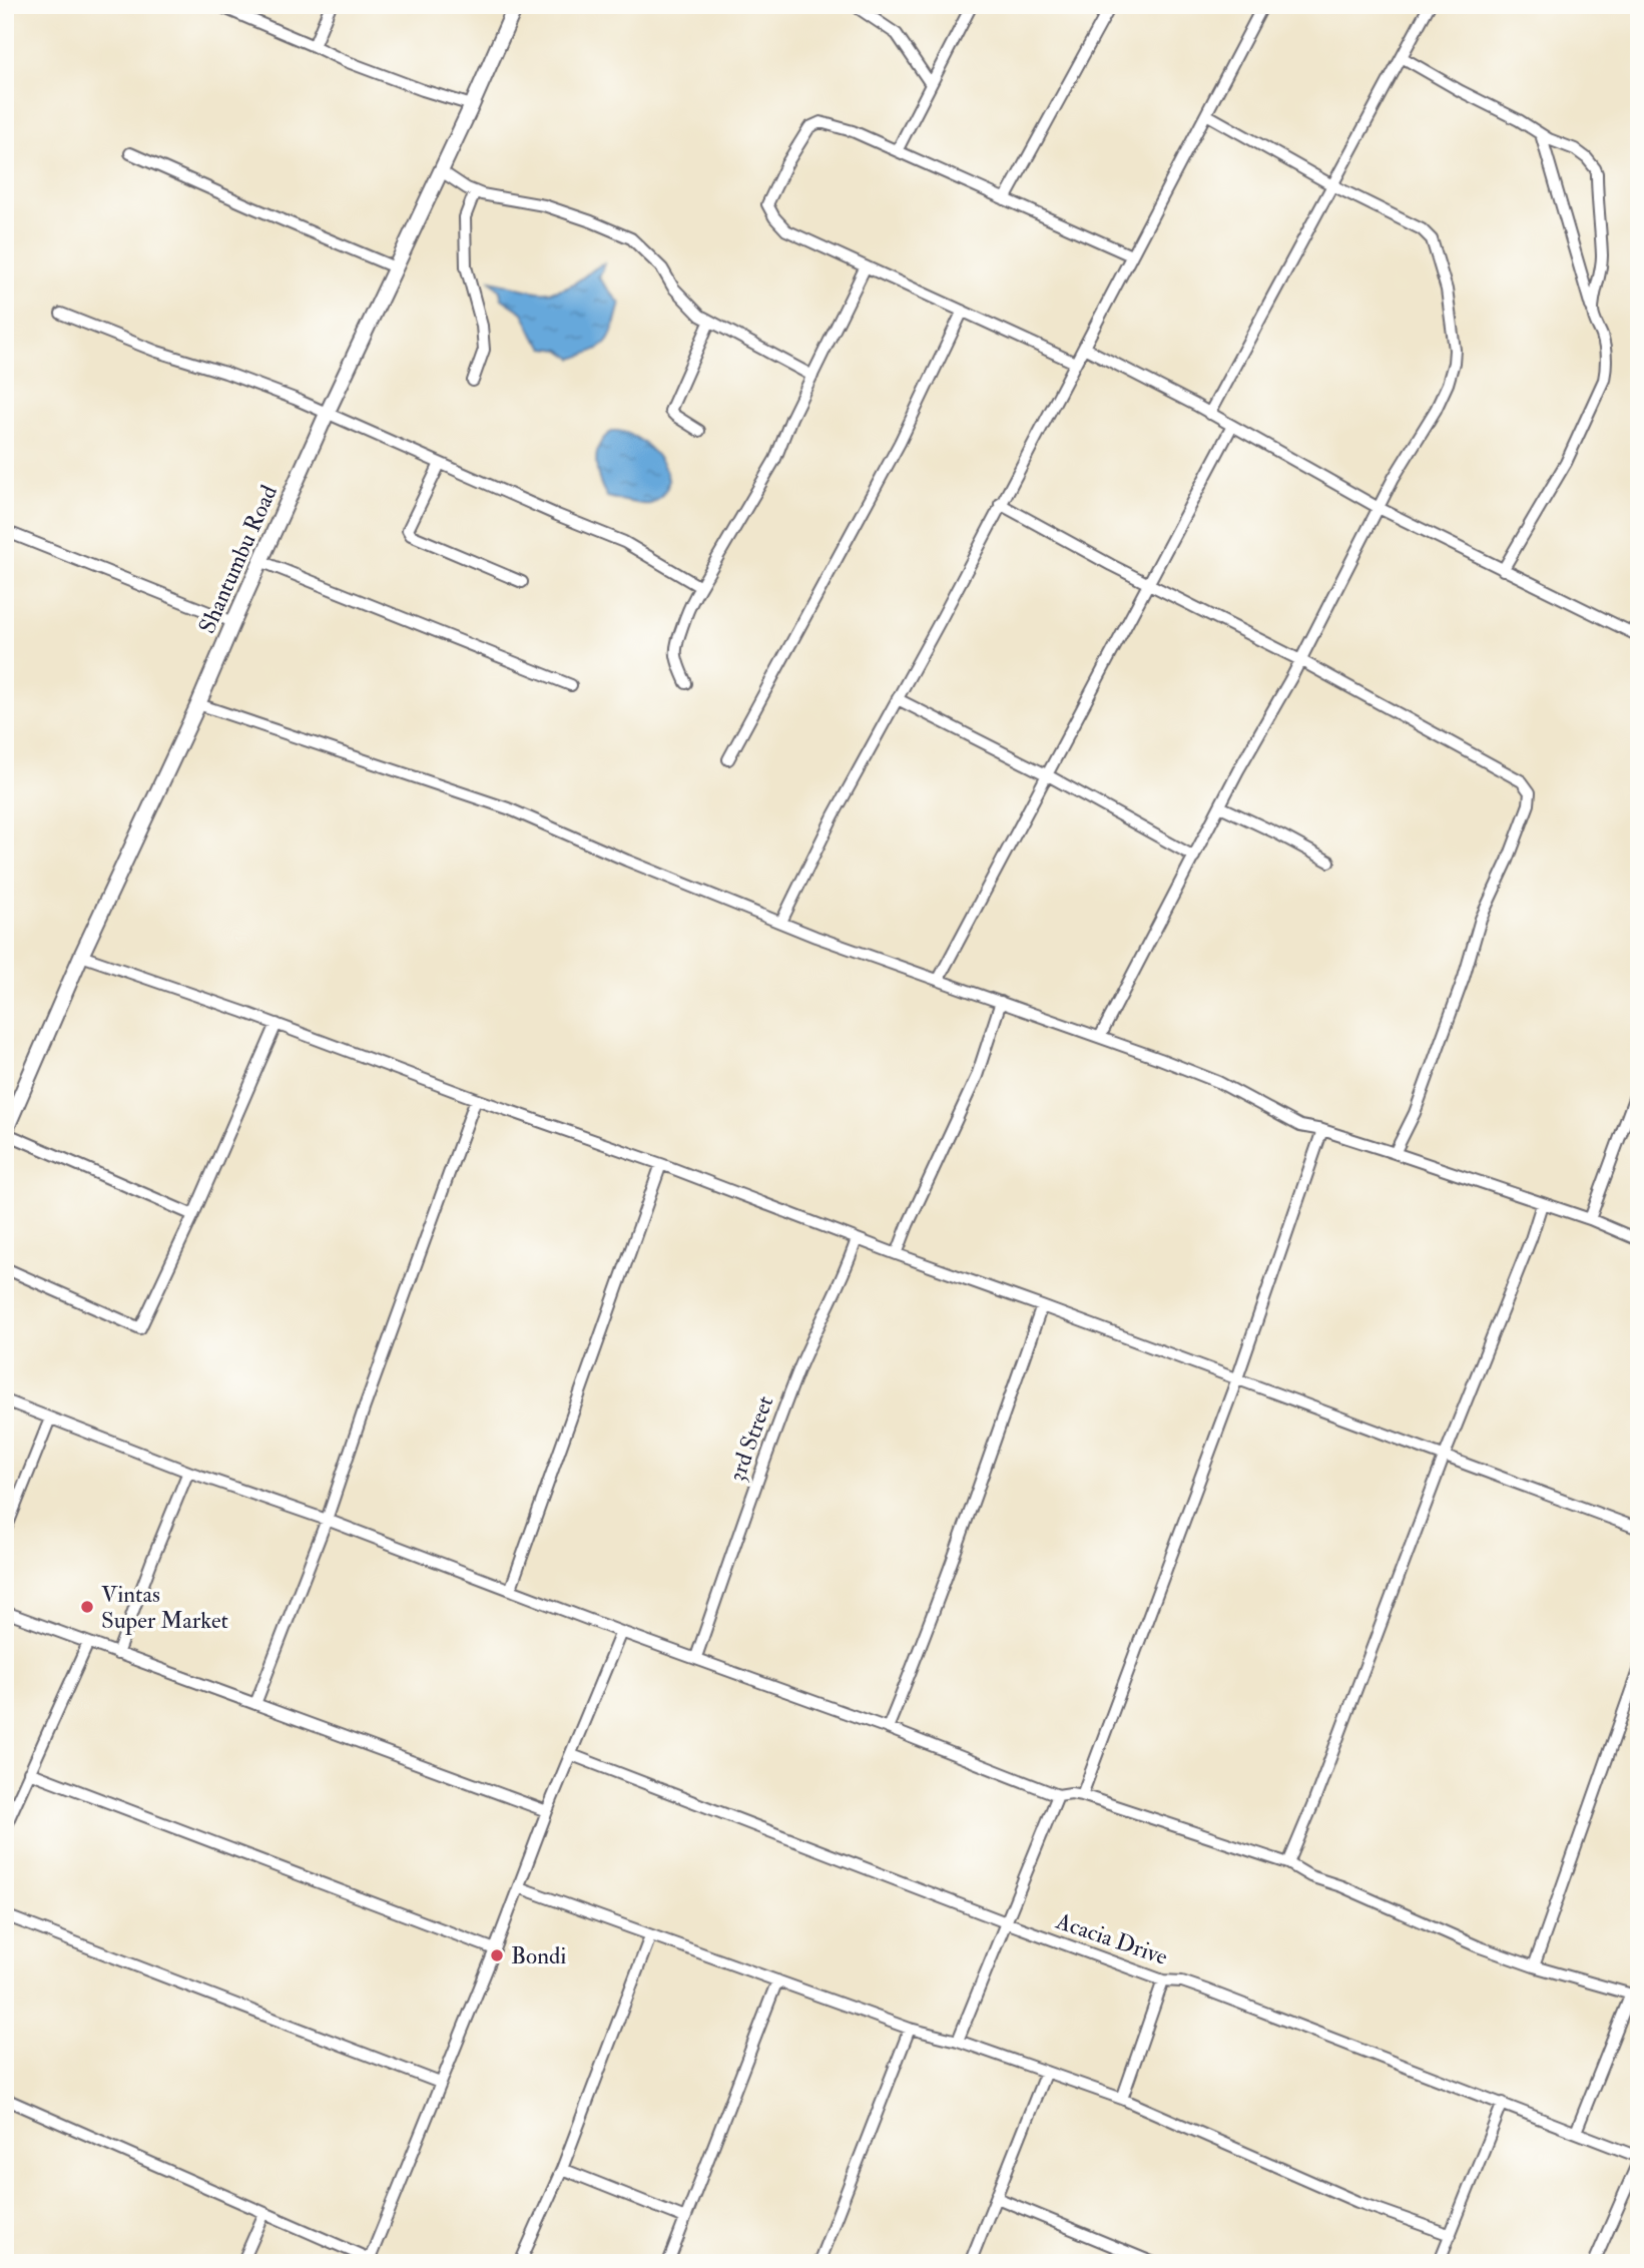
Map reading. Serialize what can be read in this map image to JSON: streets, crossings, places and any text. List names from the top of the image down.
{
  "streets": {
    "street": ["Shantumbu Road", "3rd Street", "Acacia Drive"]
  },
  "places": ["Vintas Super Market", "Bondi"]
}
